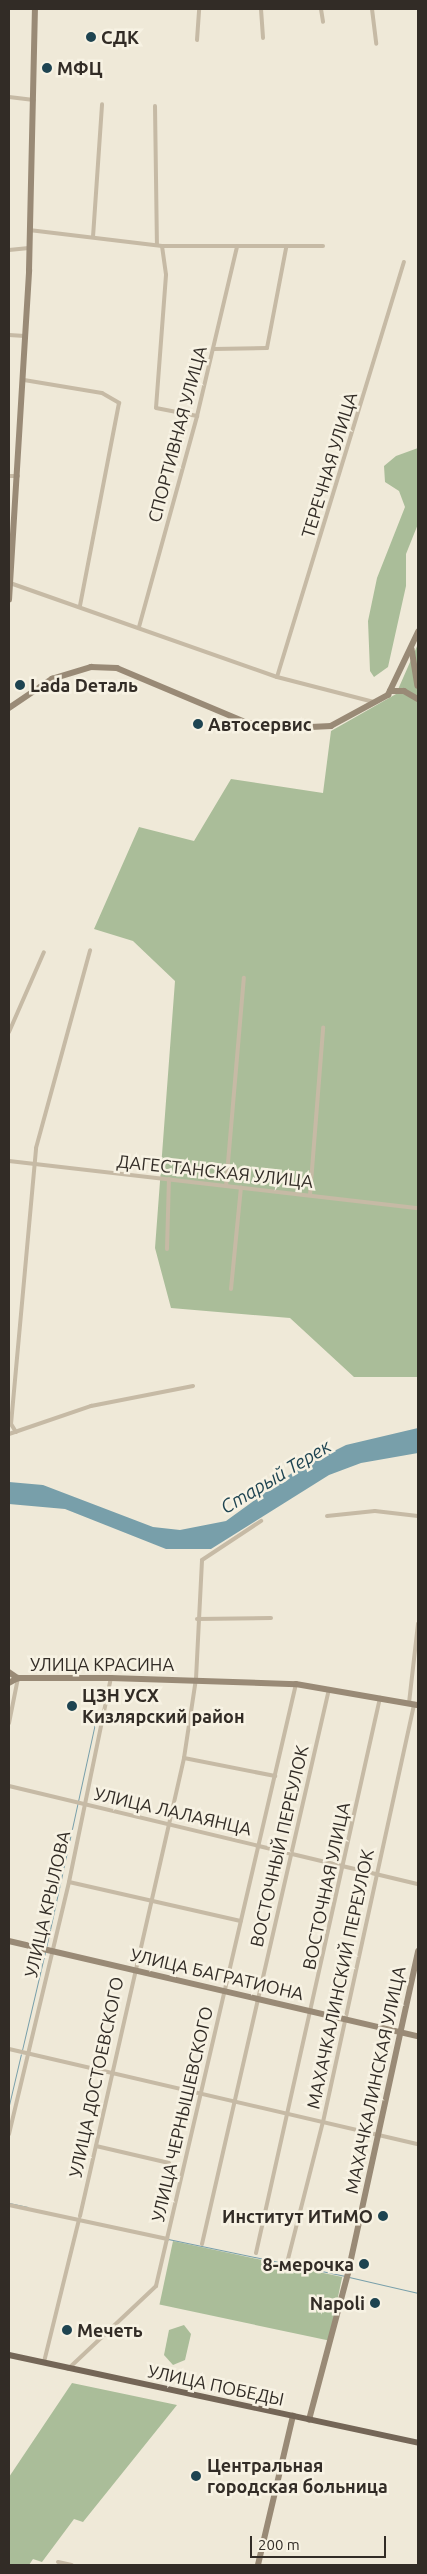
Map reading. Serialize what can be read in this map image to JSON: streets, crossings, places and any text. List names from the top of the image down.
{
  "streets": {
    "main road": ["УЛИЦА ПОБЕДЫ"],
    "street": [
      "СПОРТИВНАЯ УЛИЦА",
      "ТЕРЕЧНАЯ УЛИЦА",
      "ДАГЕСТАНСКАЯ УЛИЦА",
      "УЛИЦА КРАСИНА",
      "УЛИЦА ЛАЛАЯНЦА",
      "ВОСТОЧНЫЙ ПЕРЕУЛОК",
      "ВОСТОЧНАЯ УЛИЦА",
      "УЛИЦА КРЫЛОВА",
      "УЛИЦА БАГРАТИОНА",
      "МАХАЧКАЛИНСКИЙ ПЕРЕУЛОК",
      "УЛИЦА ДОСТОЕВСКОГО",
      "МАХАЧКАЛИНСКАЯ УЛИЦА",
      "УЛИЦА ЧЕРНЫШЕВСКОГО"
    ]
  },
  "crossings": [
    ["УЛИЦА КРАСИНА", "ВОСТОЧНЫЙ ПЕРЕУЛОК"],
    ["УЛИЦА КРАСИНА", "ВОСТОЧНАЯ УЛИЦА"],
    ["УЛИЦА КРАСИНА", "УЛИЦА КРЫЛОВА"],
    ["УЛИЦА КРАСИНА", "МАХАЧКАЛИНСКИЙ ПЕРЕУЛОК"],
    ["УЛИЦА КРАСИНА", "УЛИЦА ДОСТОЕВСКОГО"],
    ["УЛИЦА КРАСИНА", "УЛИЦА ЧЕРНЫШЕВСКОГО"],
    ["УЛИЦА ЛАЛАЯНЦА", "ВОСТОЧНЫЙ ПЕРЕУЛОК"],
    ["УЛИЦА ЛАЛАЯНЦА", "ВОСТОЧНАЯ УЛИЦА"],
    ["УЛИЦА ЛАЛАЯНЦА", "УЛИЦА КРЫЛОВА"],
    ["УЛИЦА ЛАЛАЯНЦА", "МАХАЧКАЛИНСКИЙ ПЕРЕУЛОК"],
    ["УЛИЦА ЛАЛАЯНЦА", "УЛИЦА ДОСТОЕВСКОГО"],
    ["УЛИЦА ЛАЛАЯНЦА", "УЛИЦА ЧЕРНЫШЕВСКОГО"],
    ["ВОСТОЧНЫЙ ПЕРЕУЛОК", "УЛИЦА БАГРАТИОНА"],
    ["ВОСТОЧНАЯ УЛИЦА", "УЛИЦА БАГРАТИОНА"],
    ["УЛИЦА КРЫЛОВА", "УЛИЦА БАГРАТИОНА"],
    ["УЛИЦА БАГРАТИОНА", "МАХАЧКАЛИНСКИЙ ПЕРЕУЛОК"],
    ["УЛИЦА БАГРАТИОНА", "УЛИЦА ДОСТОЕВСКОГО"],
    ["УЛИЦА БАГРАТИОНА", "МАХАЧКАЛИНСКАЯ УЛИЦА"],
    ["УЛИЦА БАГРАТИОНА", "УЛИЦА ЧЕРНЫШЕВСКОГО"],
    ["УЛИЦА ДОСТОЕВСКОГО", "УЛИЦА ПОБЕДЫ"],
    ["МАХАЧКАЛИНСКАЯ УЛИЦА", "УЛИЦА ПОБЕДЫ"],
    ["УЛИЦА ЧЕРНЫШЕВСКОГО", "УЛИЦА ПОБЕДЫ"]
  ],
  "water": ["Старый Терек"],
  "places": [
    "СДК",
    "МФЦ",
    "Lada Dеталь",
    "Автосервис",
    "ЦЗН УСХ Кизлярский район",
    "Институт ИТиМО",
    "8-мерочка",
    "Napoli",
    "Мечеть",
    "Центральная городская больница"
  ],
  "scale_bar": "200 m"
}
